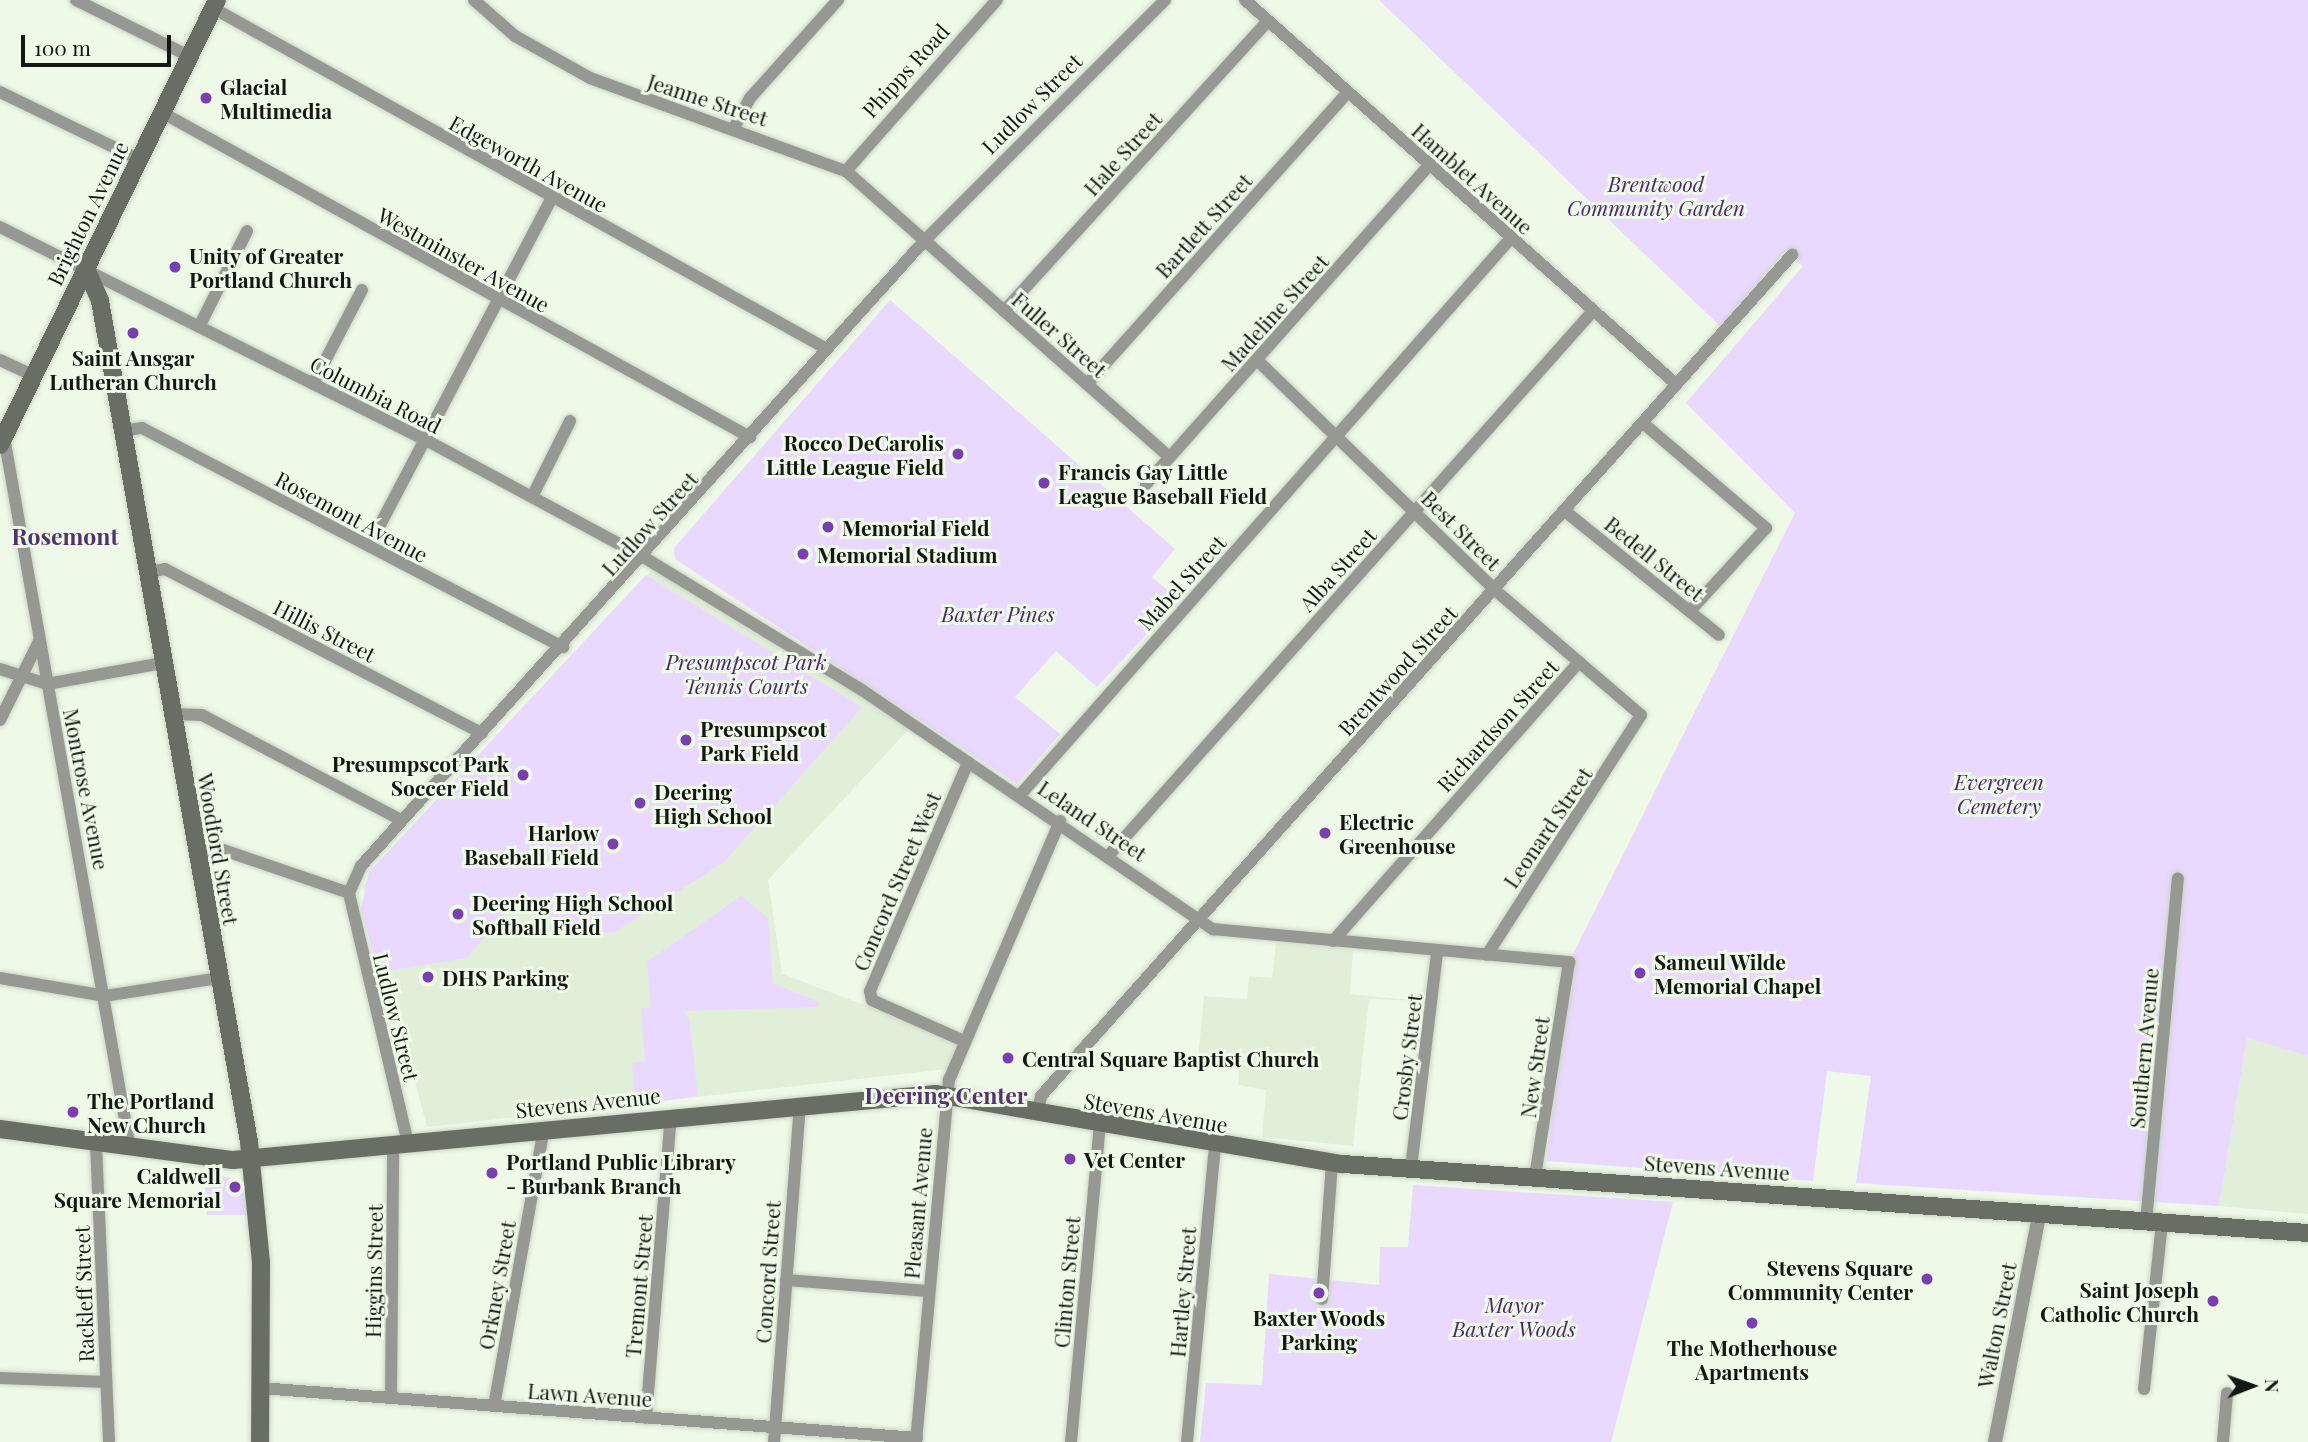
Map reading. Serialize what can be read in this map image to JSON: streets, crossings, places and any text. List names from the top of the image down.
{
  "streets": {
    "main road": ["Brighton Avenue", "Woodford Street", "Stevens Avenue"],
    "street": [
      "Phipps Road",
      "Jeanne Street",
      "Ludlow Street",
      "Hale Street",
      "Edgeworth Avenue",
      "Hamblet Avenue",
      "Bartlett Street",
      "Westminster Avenue",
      "Madeline Street",
      "Fuller Street",
      "Columbia Road",
      "Rosemont Avenue",
      "Best Street",
      "Bedell Street",
      "Alba Street",
      "Mabel Street",
      "Hillis Street",
      "Brentwood Street",
      "Richardson Street",
      "Montrose Avenue",
      "Leland Street",
      "Leonard Street",
      "Concord Street West",
      "Southern Avenue",
      "Crosby Street",
      "New Street",
      "Pleasant Avenue",
      "Higgins Street",
      "Concord Street",
      "Clinton Street",
      "Orkney Street",
      "Tremont Street",
      "Hartley Street",
      "Rackleff Street",
      "Walton Street",
      "Lawn Avenue"
    ]
  },
  "crossings": [
    ["Phipps Road", "Jeanne Street"],
    ["Jeanne Street", "Ludlow Street"],
    ["Jeanne Street", "Fuller Street"],
    ["Ludlow Street", "Edgeworth Avenue"],
    ["Ludlow Street", "Westminster Avenue"],
    ["Ludlow Street", "Fuller Street"],
    ["Ludlow Street", "Columbia Road"],
    ["Ludlow Street", "Rosemont Avenue"],
    ["Ludlow Street", "Hillis Street"],
    ["Ludlow Street", "Leland Street"],
    ["Ludlow Street", "Stevens Avenue"],
    ["Ludlow Street", "Higgins Street"],
    ["Hale Street", "Hamblet Avenue"],
    ["Hale Street", "Fuller Street"],
    ["Edgeworth Avenue", "Brighton Avenue"],
    ["Hamblet Avenue", "Bartlett Street"],
    ["Hamblet Avenue", "Madeline Street"],
    ["Hamblet Avenue", "Alba Street"],
    ["Hamblet Avenue", "Mabel Street"],
    ["Hamblet Avenue", "Brentwood Street"],
    ["Brighton Avenue", "Westminster Avenue"],
    ["Brighton Avenue", "Columbia Road"],
    ["Brighton Avenue", "Montrose Avenue"],
    ["Brighton Avenue", "Woodford Street"],
    ["Bartlett Street", "Fuller Street"],
    ["Madeline Street", "Fuller Street"],
    ["Madeline Street", "Best Street"],
    ["Columbia Road", "Leland Street"],
    ["Columbia Road", "Woodford Street"],
    ["Rosemont Avenue", "Woodford Street"],
    ["Best Street", "Alba Street"],
    ["Best Street", "Mabel Street"],
    ["Best Street", "Brentwood Street"],
    ["Best Street", "Richardson Street"],
    ["Best Street", "Leonard Street"],
    ["Bedell Street", "Brentwood Street"],
    ["Alba Street", "Leland Street"],
    ["Mabel Street", "Leland Street"],
    ["Hillis Street", "Woodford Street"],
    ["Brentwood Street", "Leland Street"],
    ["Brentwood Street", "Stevens Avenue"],
    ["Richardson Street", "Leland Street"],
    ["Montrose Avenue", "Stevens Avenue"],
    ["Leland Street", "Leonard Street"],
    ["Leland Street", "Concord Street West"],
    ["Leland Street", "Crosby Street"],
    ["Leland Street", "New Street"],
    ["Leland Street", "Pleasant Avenue"],
    ["Woodford Street", "Stevens Avenue"],
    ["Woodford Street", "Lawn Avenue"],
    ["Concord Street West", "Pleasant Avenue"],
    ["Southern Avenue", "Stevens Avenue"],
    ["Crosby Street", "Stevens Avenue"],
    ["New Street", "Stevens Avenue"],
    ["Stevens Avenue", "Pleasant Avenue"],
    ["Stevens Avenue", "Higgins Street"],
    ["Stevens Avenue", "Concord Street"],
    ["Stevens Avenue", "Clinton Street"],
    ["Stevens Avenue", "Orkney Street"],
    ["Stevens Avenue", "Tremont Street"],
    ["Stevens Avenue", "Hartley Street"],
    ["Stevens Avenue", "Rackleff Street"],
    ["Stevens Avenue", "Walton Street"],
    ["Pleasant Avenue", "Lawn Avenue"],
    ["Higgins Street", "Lawn Avenue"],
    ["Concord Street", "Lawn Avenue"],
    ["Orkney Street", "Lawn Avenue"],
    ["Tremont Street", "Lawn Avenue"]
  ],
  "districts": ["Rosemont", "Deering Center"],
  "parks": [
    "Brentwood Community Garden",
    "Baxter Pines",
    "Presumpscot Park Tennis Courts",
    "Evergreen Cemetery",
    "Mayor Baxter Woods"
  ],
  "places": [
    "Glacial Multimedia",
    "Unity of Greater Portland Church",
    "Saint Ansgar Lutheran Church",
    "Rocco DeCarolis Little League Field",
    "Francis Gay Little League Baseball Field",
    "Memorial Field",
    "Memorial Stadium",
    "Presumpscot Park Field",
    "Presumpscot Park Soccer Field",
    "Deering High School",
    "Electric Greenhouse",
    "Harlow Baseball Field",
    "Deering High School Softball Field",
    "Sameul Wilde Memorial Chapel",
    "DHS Parking",
    "Central Square Baptist Church",
    "The Portland New Church",
    "Vet Center",
    "Portland Public Library - Burbank Branch",
    "Caldwell Square Memorial",
    "Stevens Square Community Center",
    "Baxter Woods Parking",
    "Saint Joseph Catholic Church",
    "The Motherhouse Apartments"
  ],
  "scale_bar": "100 m",
  "north": "right"
}
